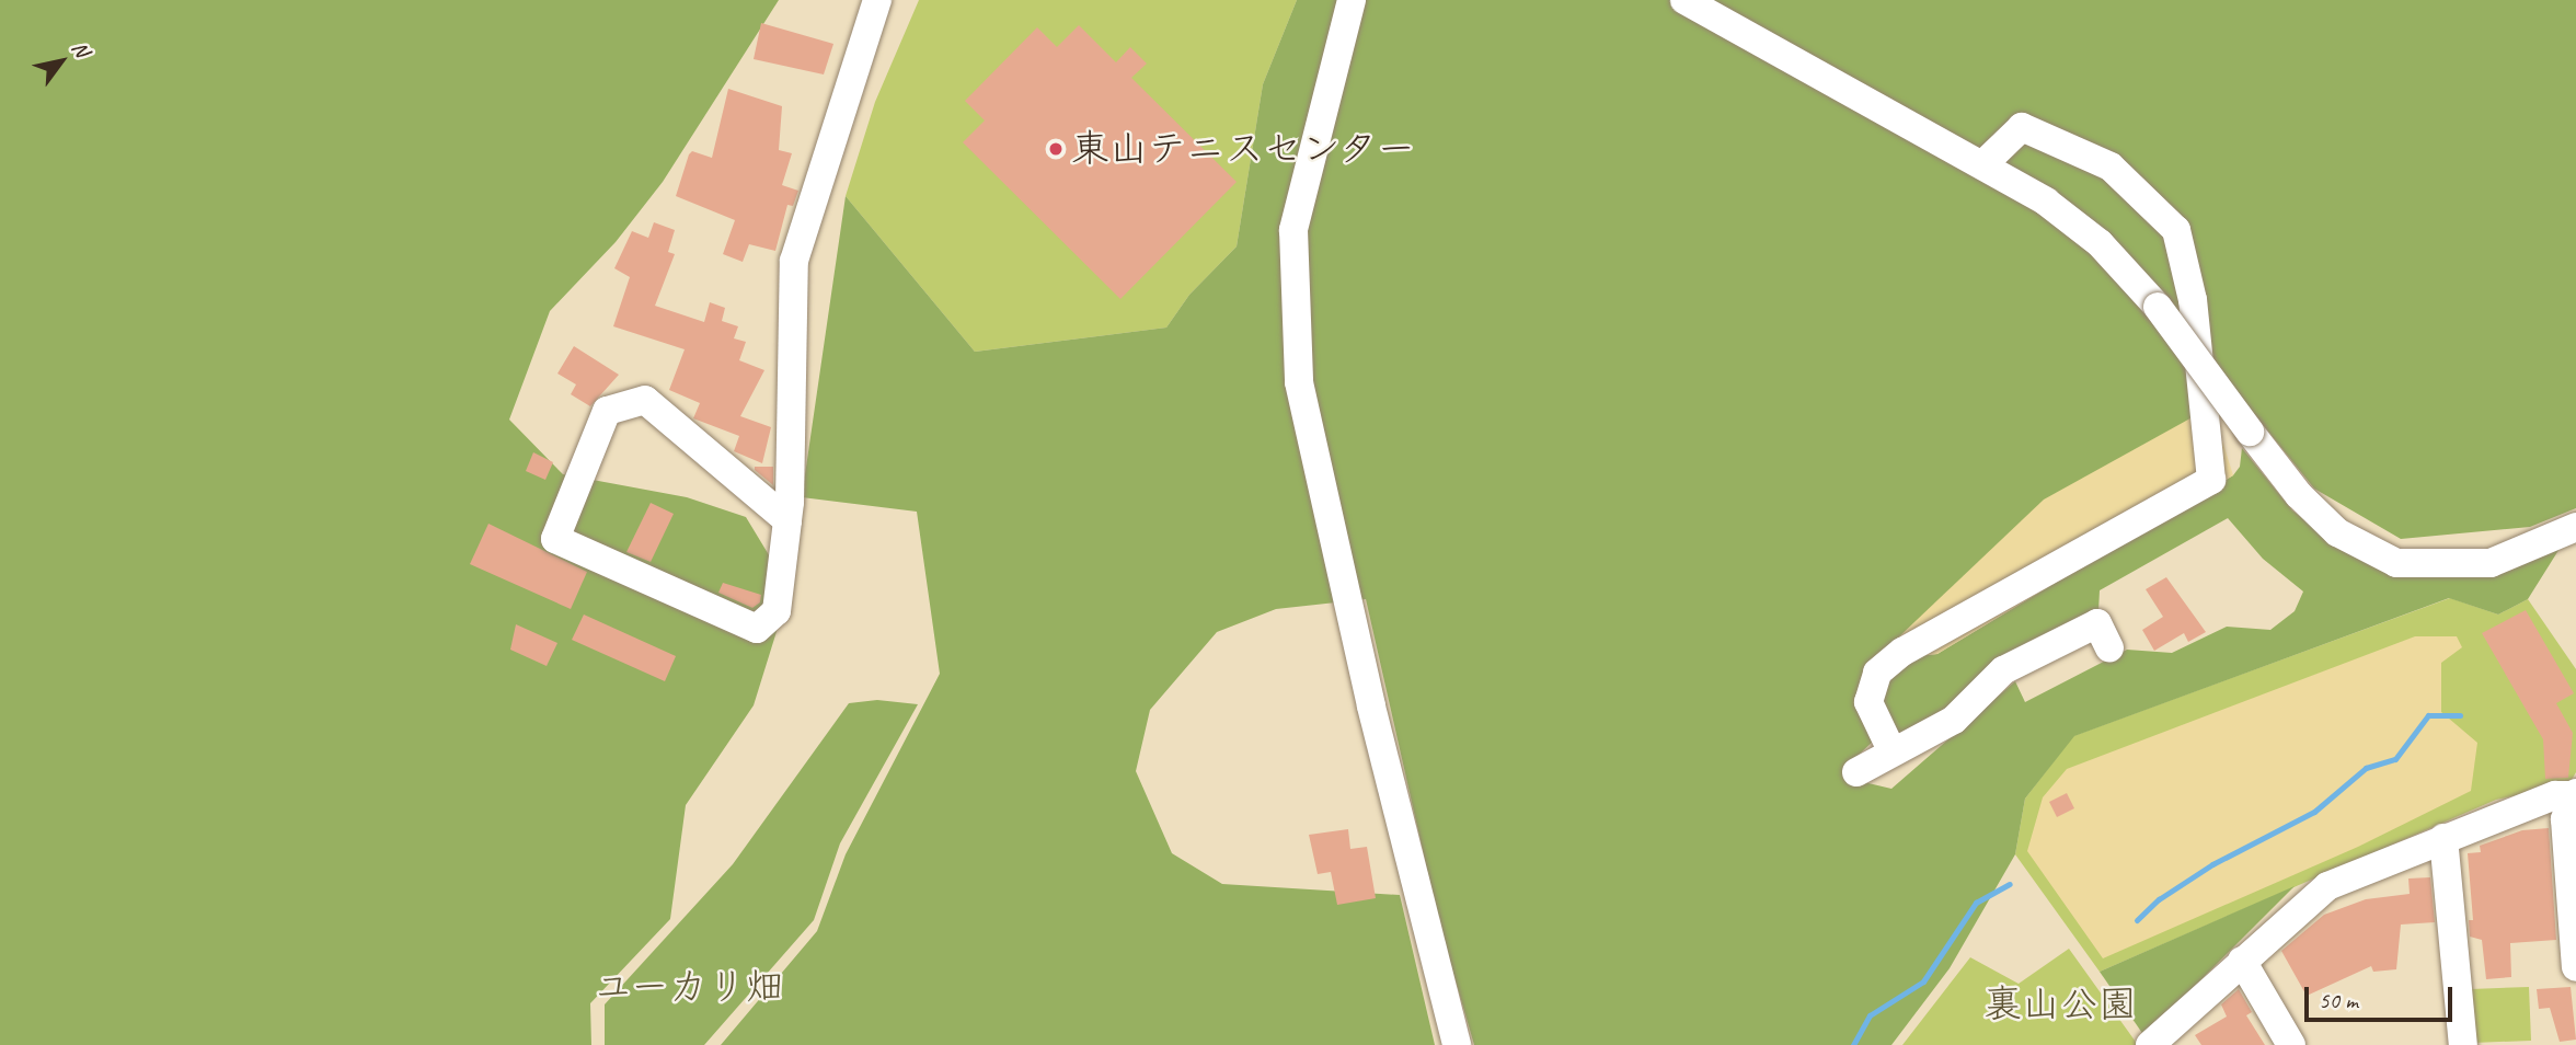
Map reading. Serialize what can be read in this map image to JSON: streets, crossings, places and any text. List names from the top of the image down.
{
  "parks": ["ユーカリ畑", "裏山公園"],
  "places": ["東山テニスセンター"],
  "scale_bar": "50 m",
  "north": "top right"
}
